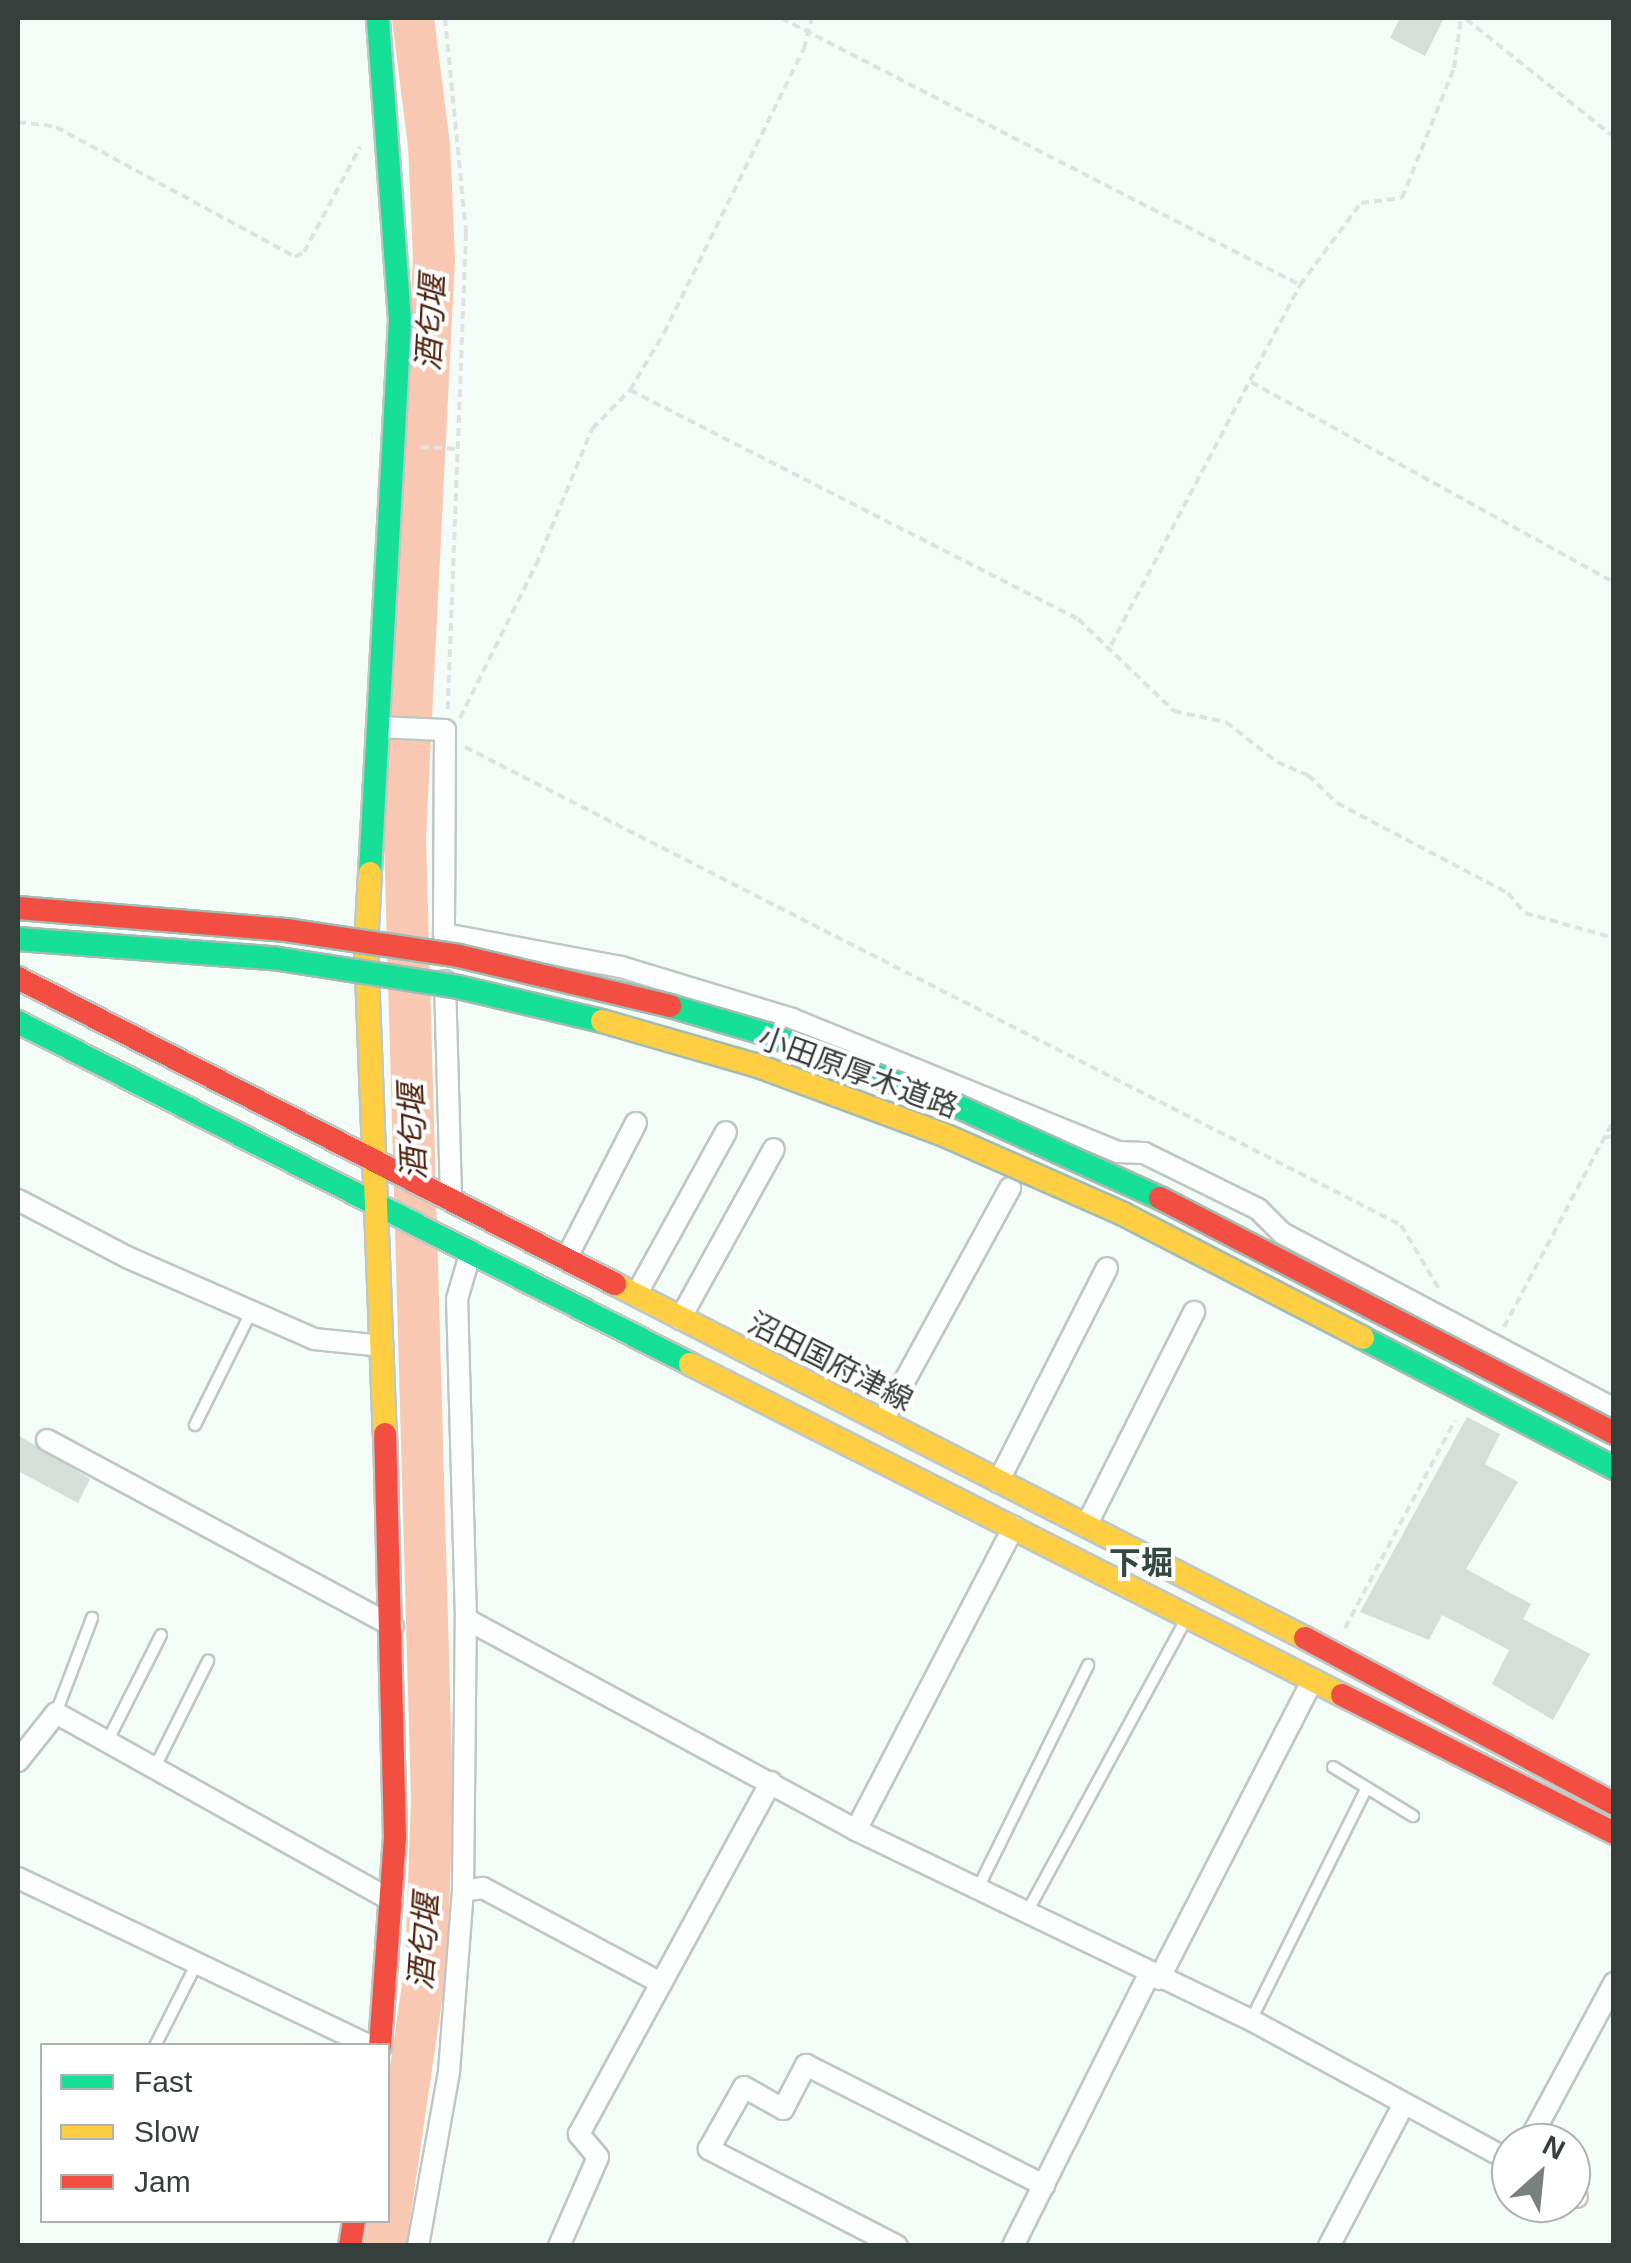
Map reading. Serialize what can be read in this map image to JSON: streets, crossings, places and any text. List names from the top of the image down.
{
  "streets": {
    "main road": ["小田原厚木道路", "沼田国府津線"]
  },
  "districts": ["下堀"],
  "water": ["酒匂堰"],
  "legend": ["Fast", "Slow", "Jam"],
  "north": "top right"
}
